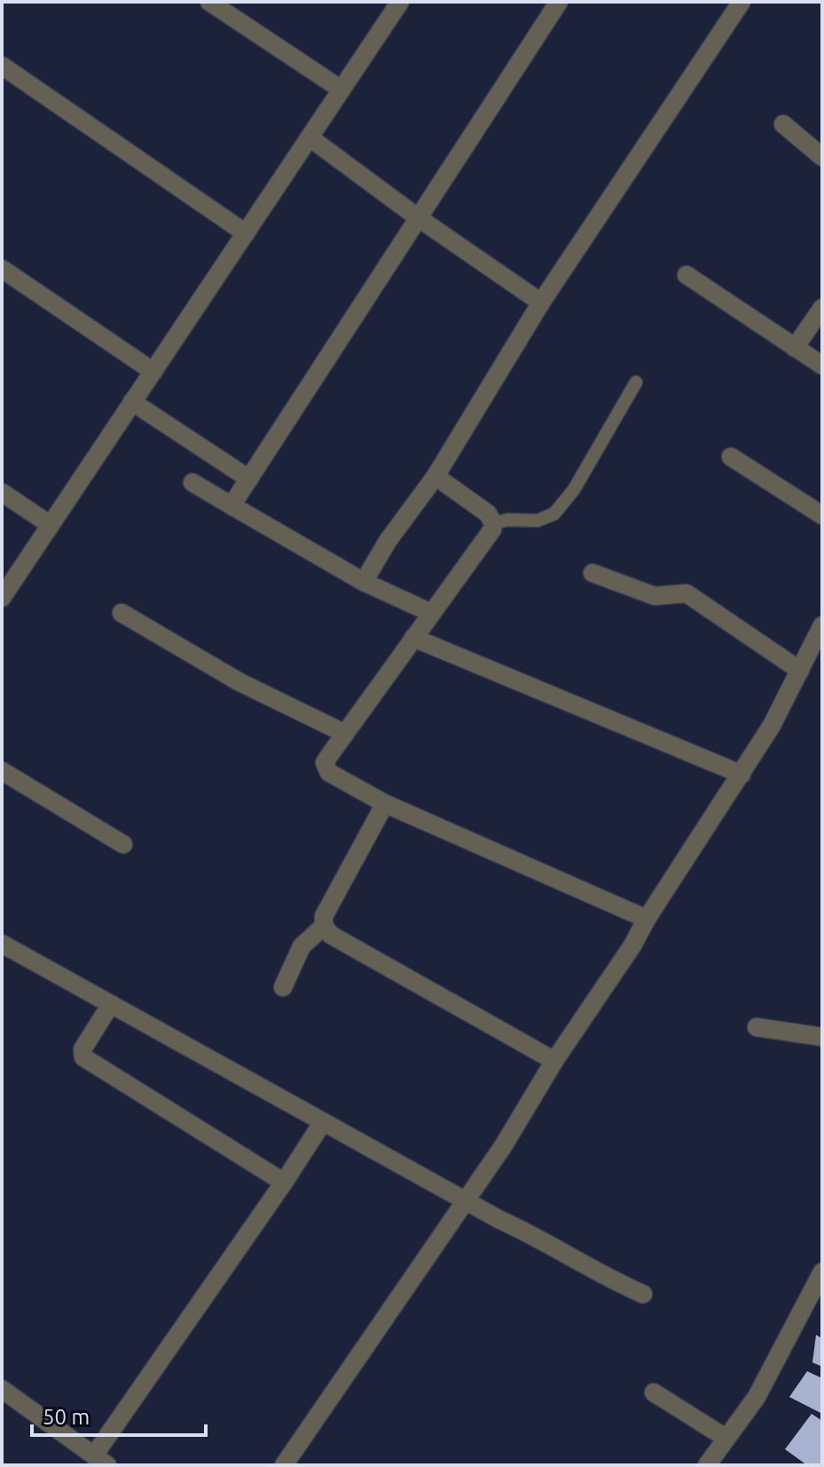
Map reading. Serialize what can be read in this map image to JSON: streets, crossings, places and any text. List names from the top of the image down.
{
  "scale_bar": "50 m"
}
